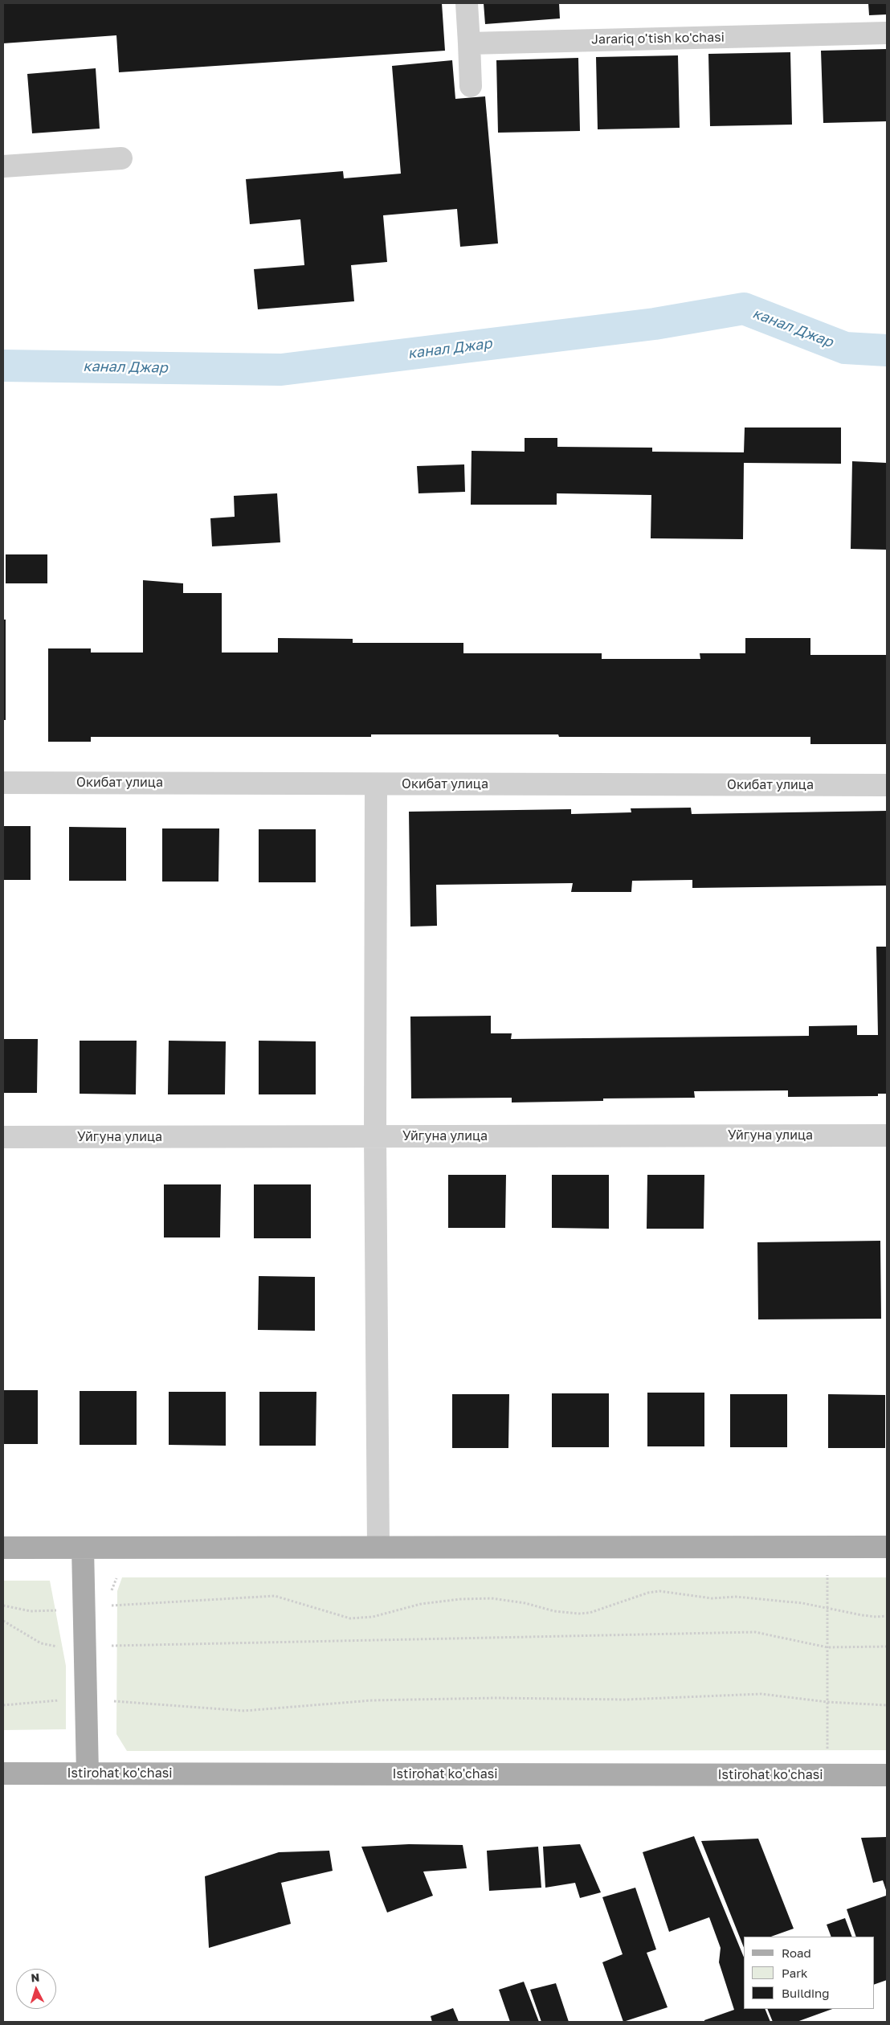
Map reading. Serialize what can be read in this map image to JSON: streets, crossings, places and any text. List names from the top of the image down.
{
  "streets": {
    "main road": ["Istirohat ko'chasi"],
    "street": ["Jarariq o'tish ko'chasi", "Окибат улица", "Уйгуна улица"]
  },
  "water": ["канал Джар"],
  "legend": ["Road", "Park", "Building"],
  "north": "top"
}
